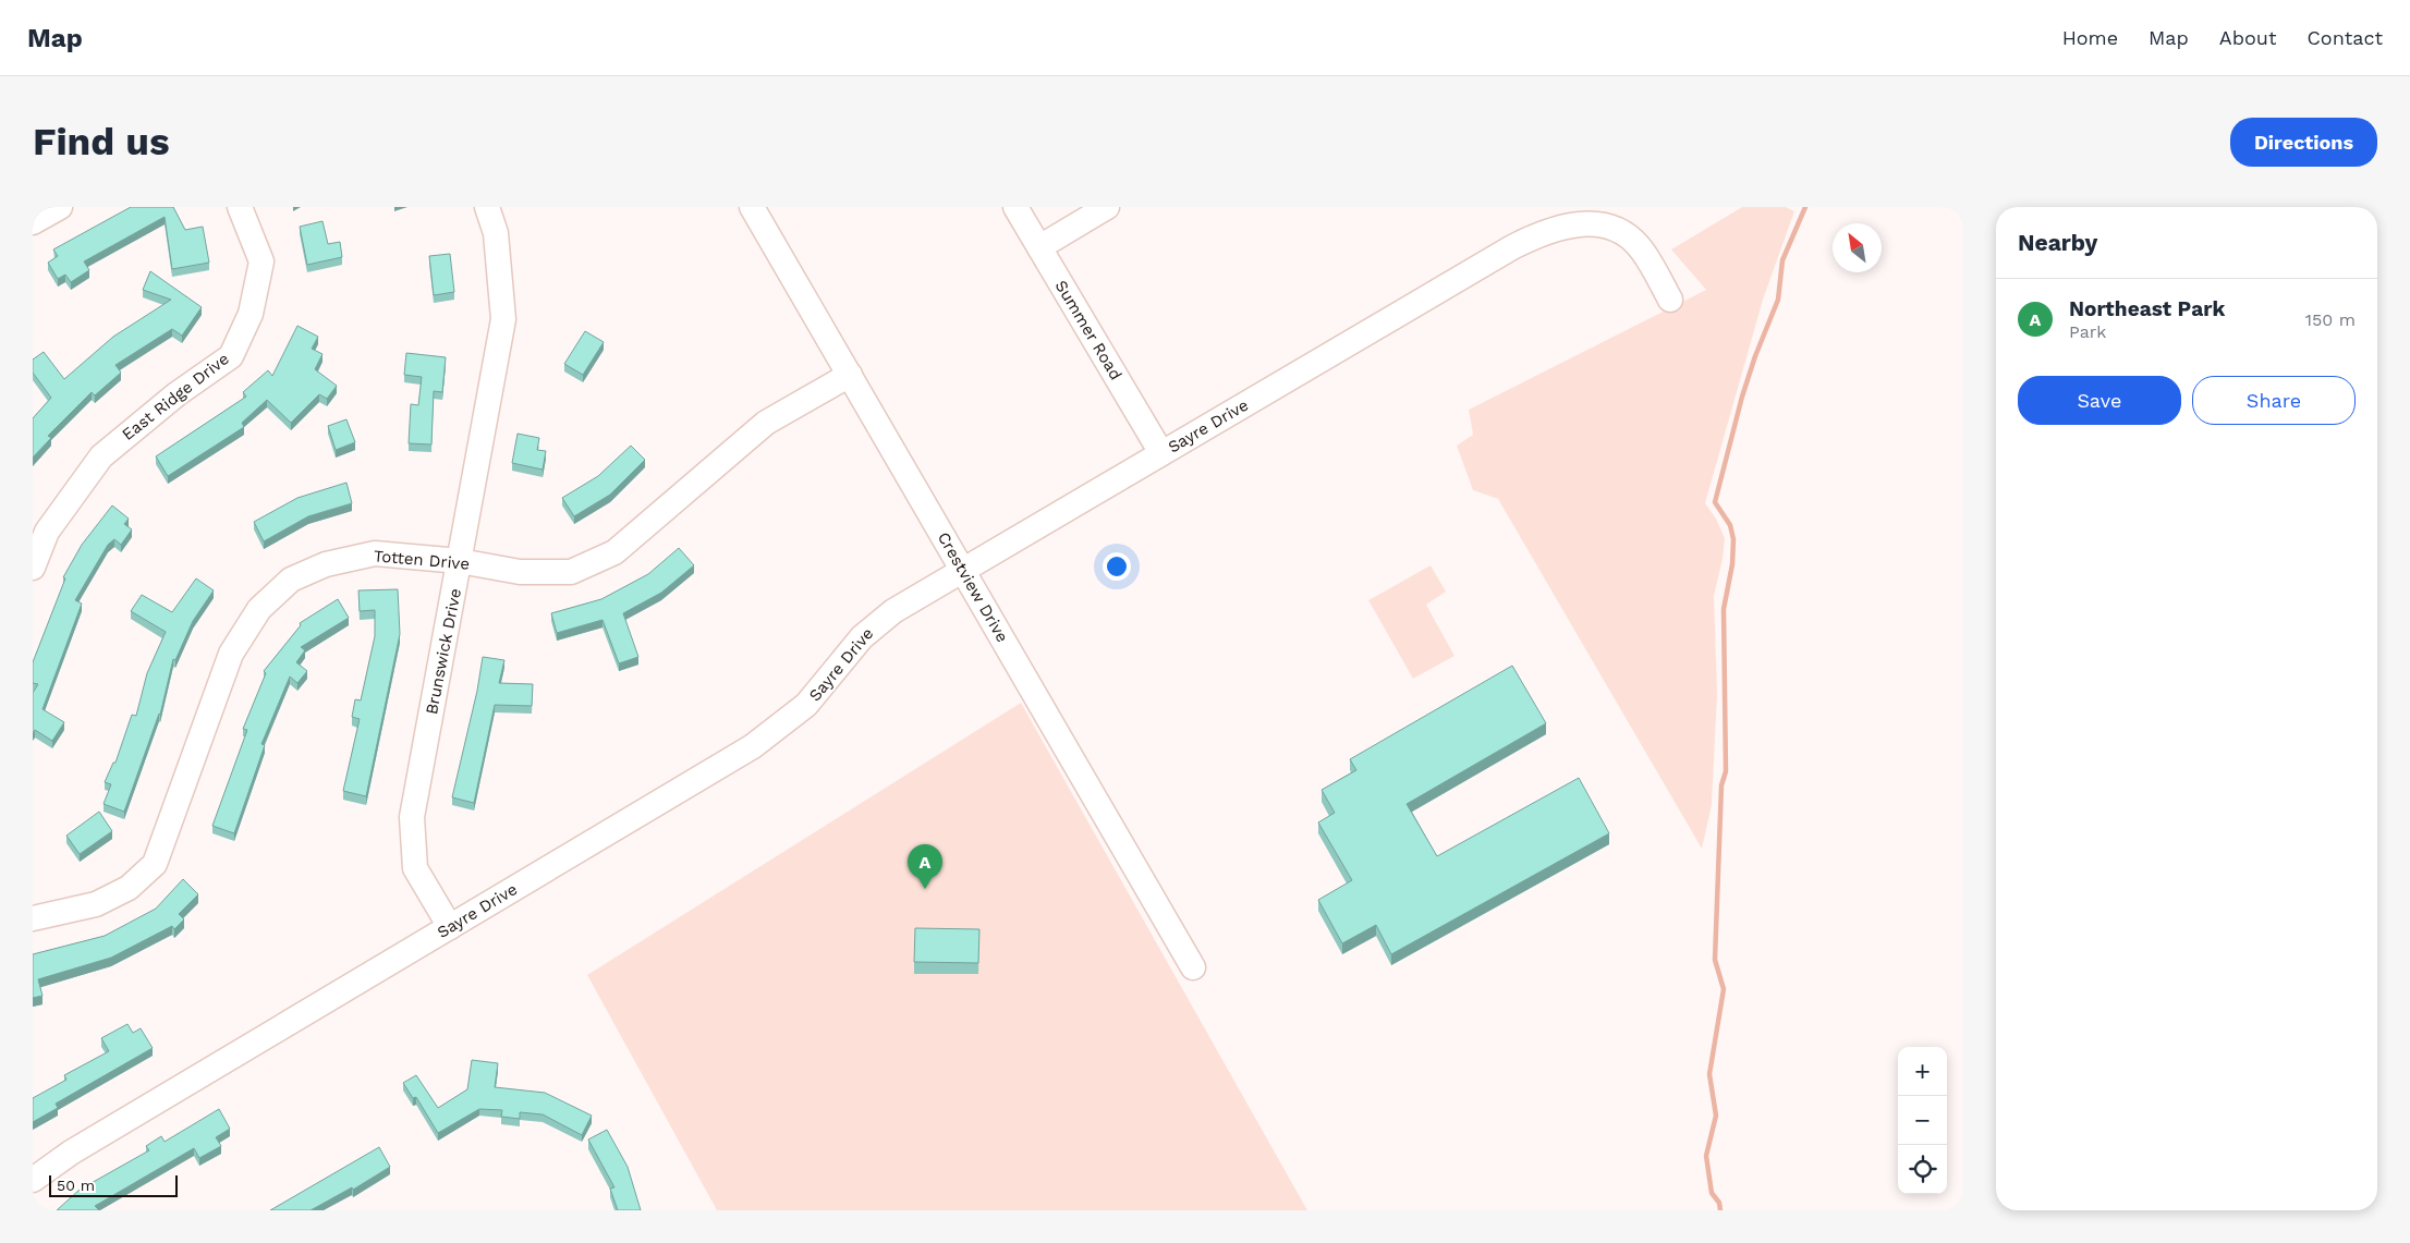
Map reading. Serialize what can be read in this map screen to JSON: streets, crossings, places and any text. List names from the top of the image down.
{
  "streets": {
    "street": [
      "Summer Road",
      "East Ridge Drive",
      "Sayre Drive",
      "Totten Drive",
      "Crestview Drive",
      "Brunswick Drive"
    ]
  },
  "crossings": [
    ["Summer Road", "Sayre Drive"],
    ["Sayre Drive", "Crestview Drive"],
    ["Sayre Drive", "Brunswick Drive"],
    ["Totten Drive", "Crestview Drive"],
    ["Totten Drive", "Brunswick Drive"]
  ],
  "scale_bar": "50 m",
  "north": "top left",
  "page": {
    "header": "Map",
    "nav": [
      "Home",
      "Map",
      "About",
      "Contact"
    ],
    "buttons": [
      "Directions",
      ["Save", "Share"]
    ],
    "title": "Find us",
    "heading": "Nearby",
    "list": [
      {
        "mark": "A",
        "name": "Northeast Park",
        "note": "Park",
        "value": "150 m"
      }
    ],
    "pins": "A",
    "map_buttons": ["+", "−"],
    "scale": "50 m"
  }
}
